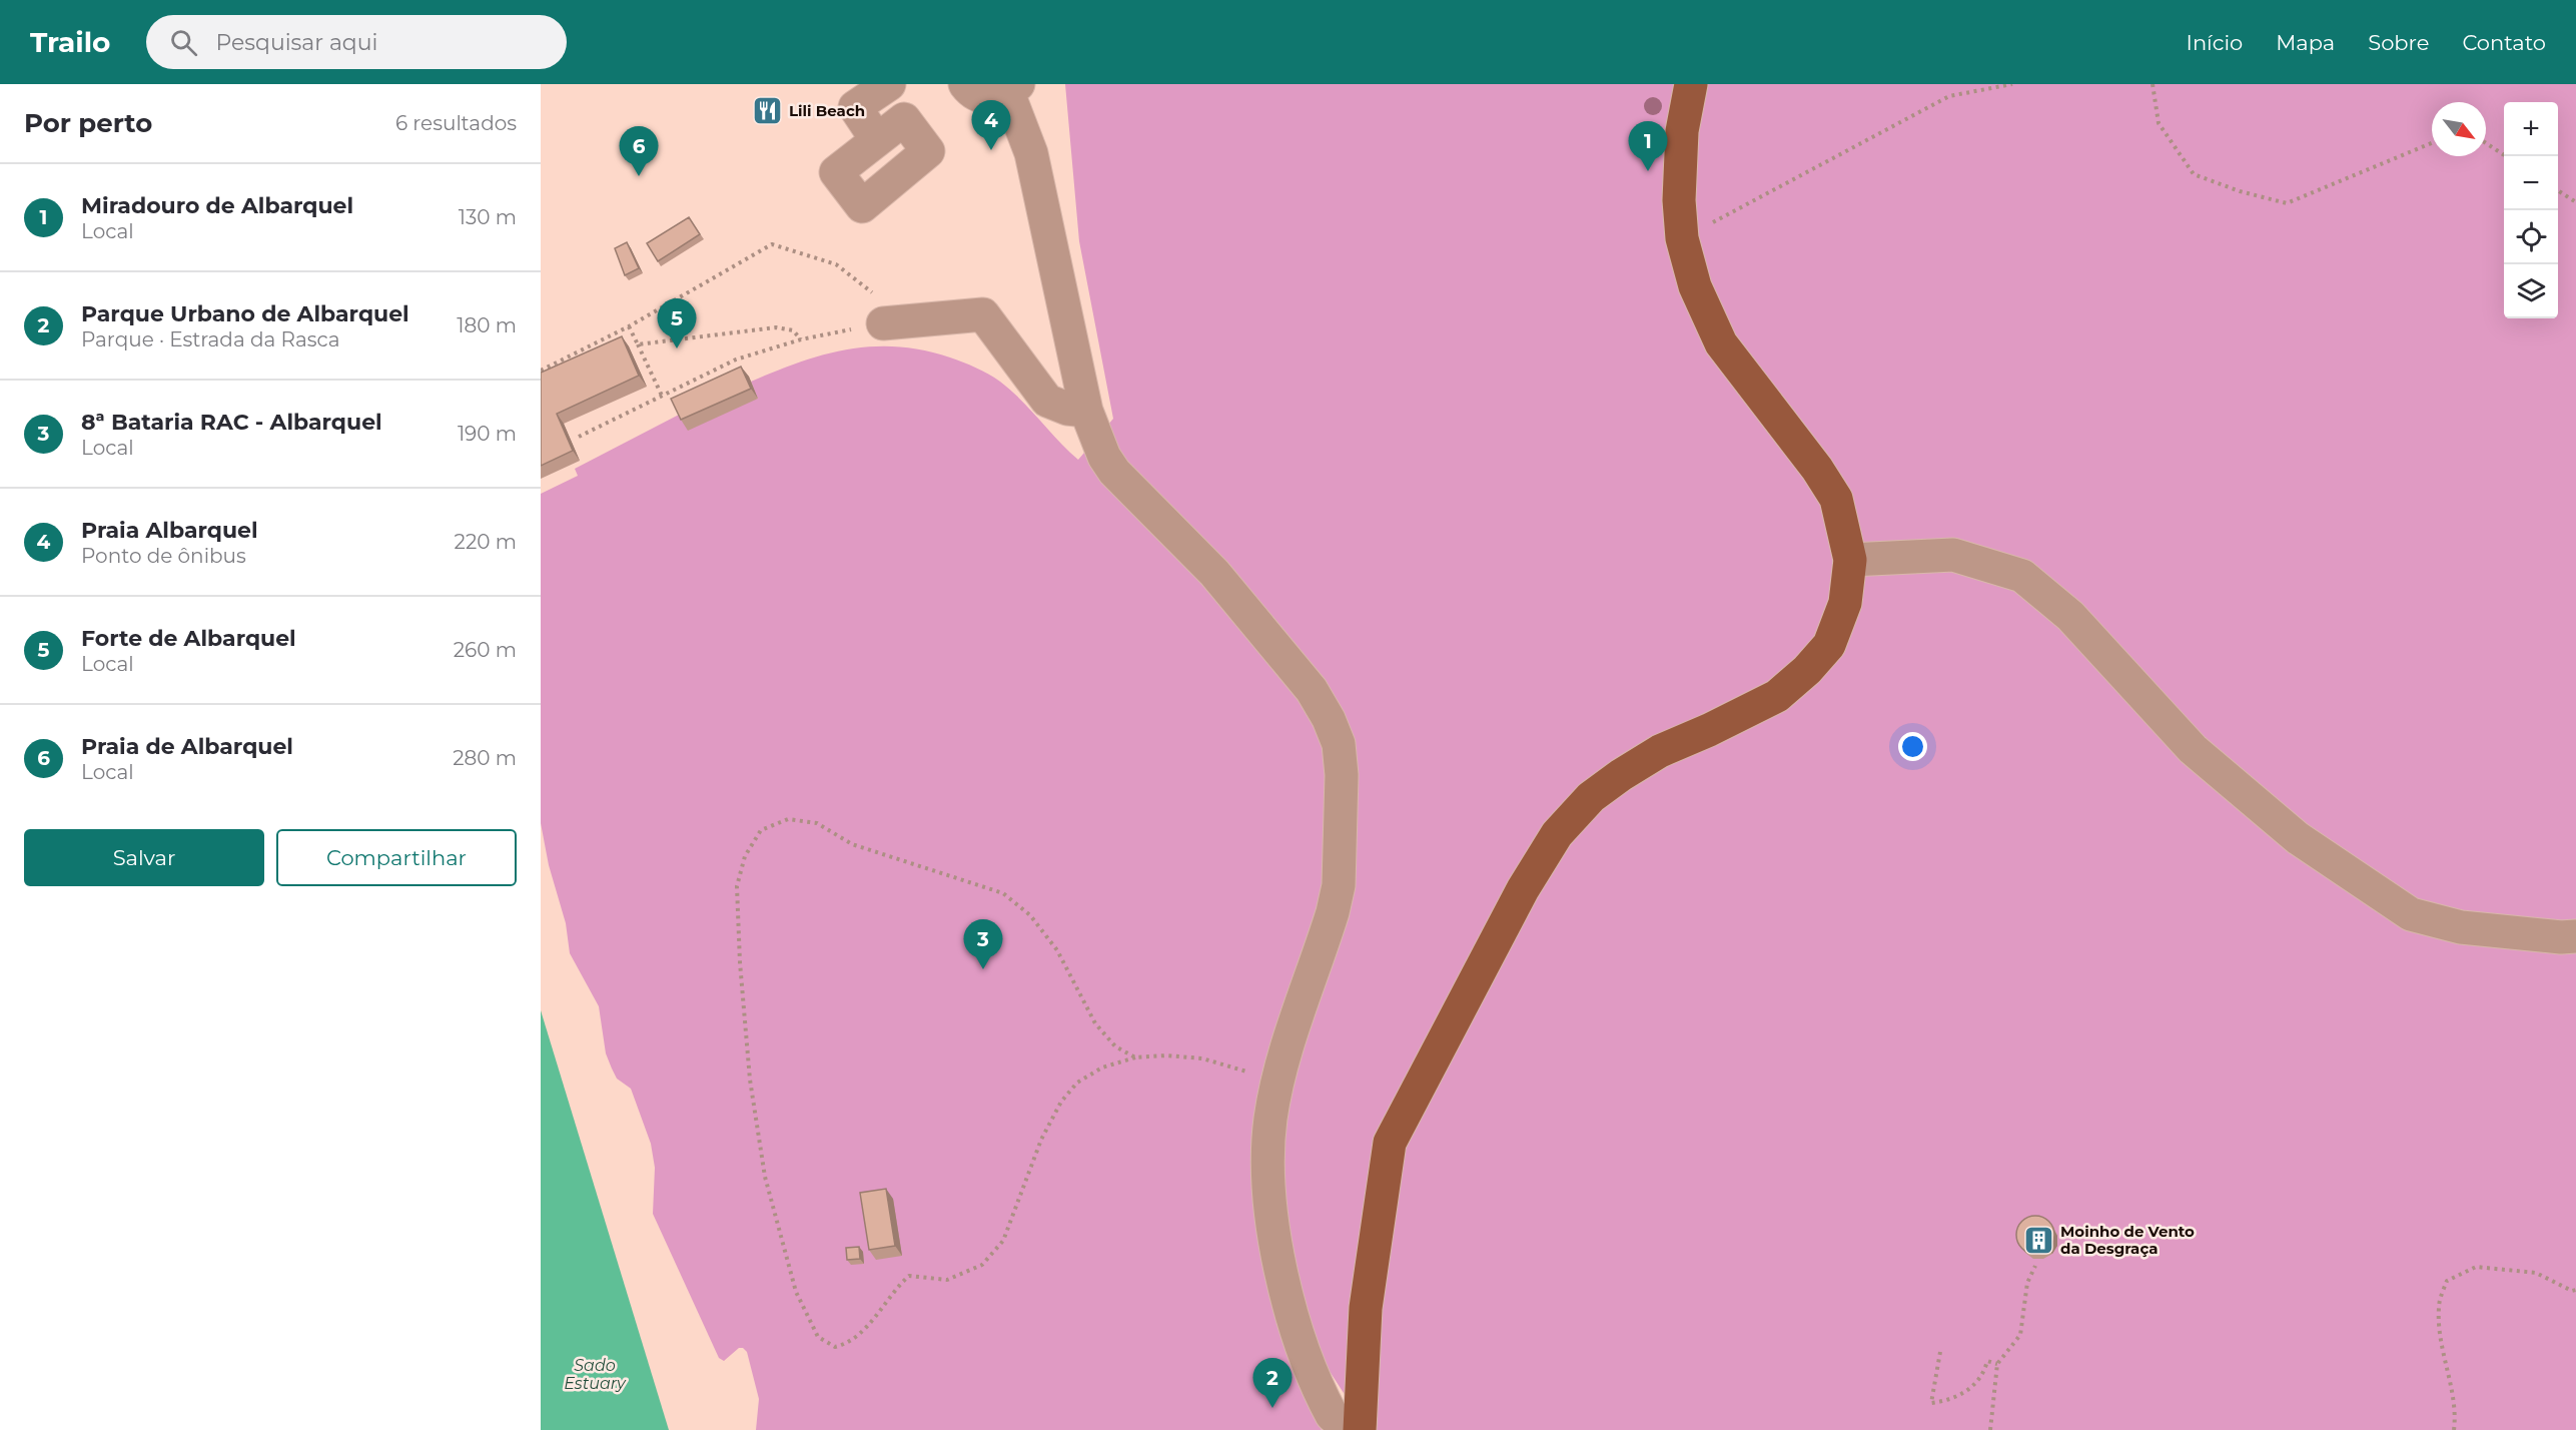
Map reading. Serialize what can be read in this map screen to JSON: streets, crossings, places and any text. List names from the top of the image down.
{
  "water": ["Sado Estuary"],
  "places": {
    "restaurant": ["Lili Beach"],
    "building": ["Moinho de Vento da Desgraça"]
  },
  "north": "bottom right",
  "page": {
    "header": "Trailo",
    "search": "Pesquisar aqui",
    "nav": [
      "Início",
      "Mapa",
      "Sobre",
      "Contato"
    ],
    "heading": ["Por perto", "6 resultados"],
    "pins": [
      "4",
      "1",
      "6",
      "5",
      "3",
      "2"
    ],
    "map_buttons": ["+", "−"],
    "list": [
      {
        "mark": "1",
        "name": "Miradouro de Albarquel",
        "note": "Local",
        "value": "130 m"
      },
      {
        "mark": "2",
        "name": "Parque Urbano de Albarquel",
        "note": "Parque · Estrada da Rasca",
        "value": "180 m"
      },
      {
        "mark": "3",
        "name": "8ª Bataria RAC - Albarquel",
        "note": "Local",
        "value": "190 m"
      },
      {
        "mark": "4",
        "name": "Praia Albarquel",
        "note": "Ponto de ônibus",
        "value": "220 m"
      },
      {
        "mark": "5",
        "name": "Forte de Albarquel",
        "note": "Local",
        "value": "260 m"
      },
      {
        "mark": "6",
        "name": "Praia de Albarquel",
        "note": "Local",
        "value": "280 m"
      }
    ],
    "buttons": ["Salvar", "Compartilhar"]
  }
}
